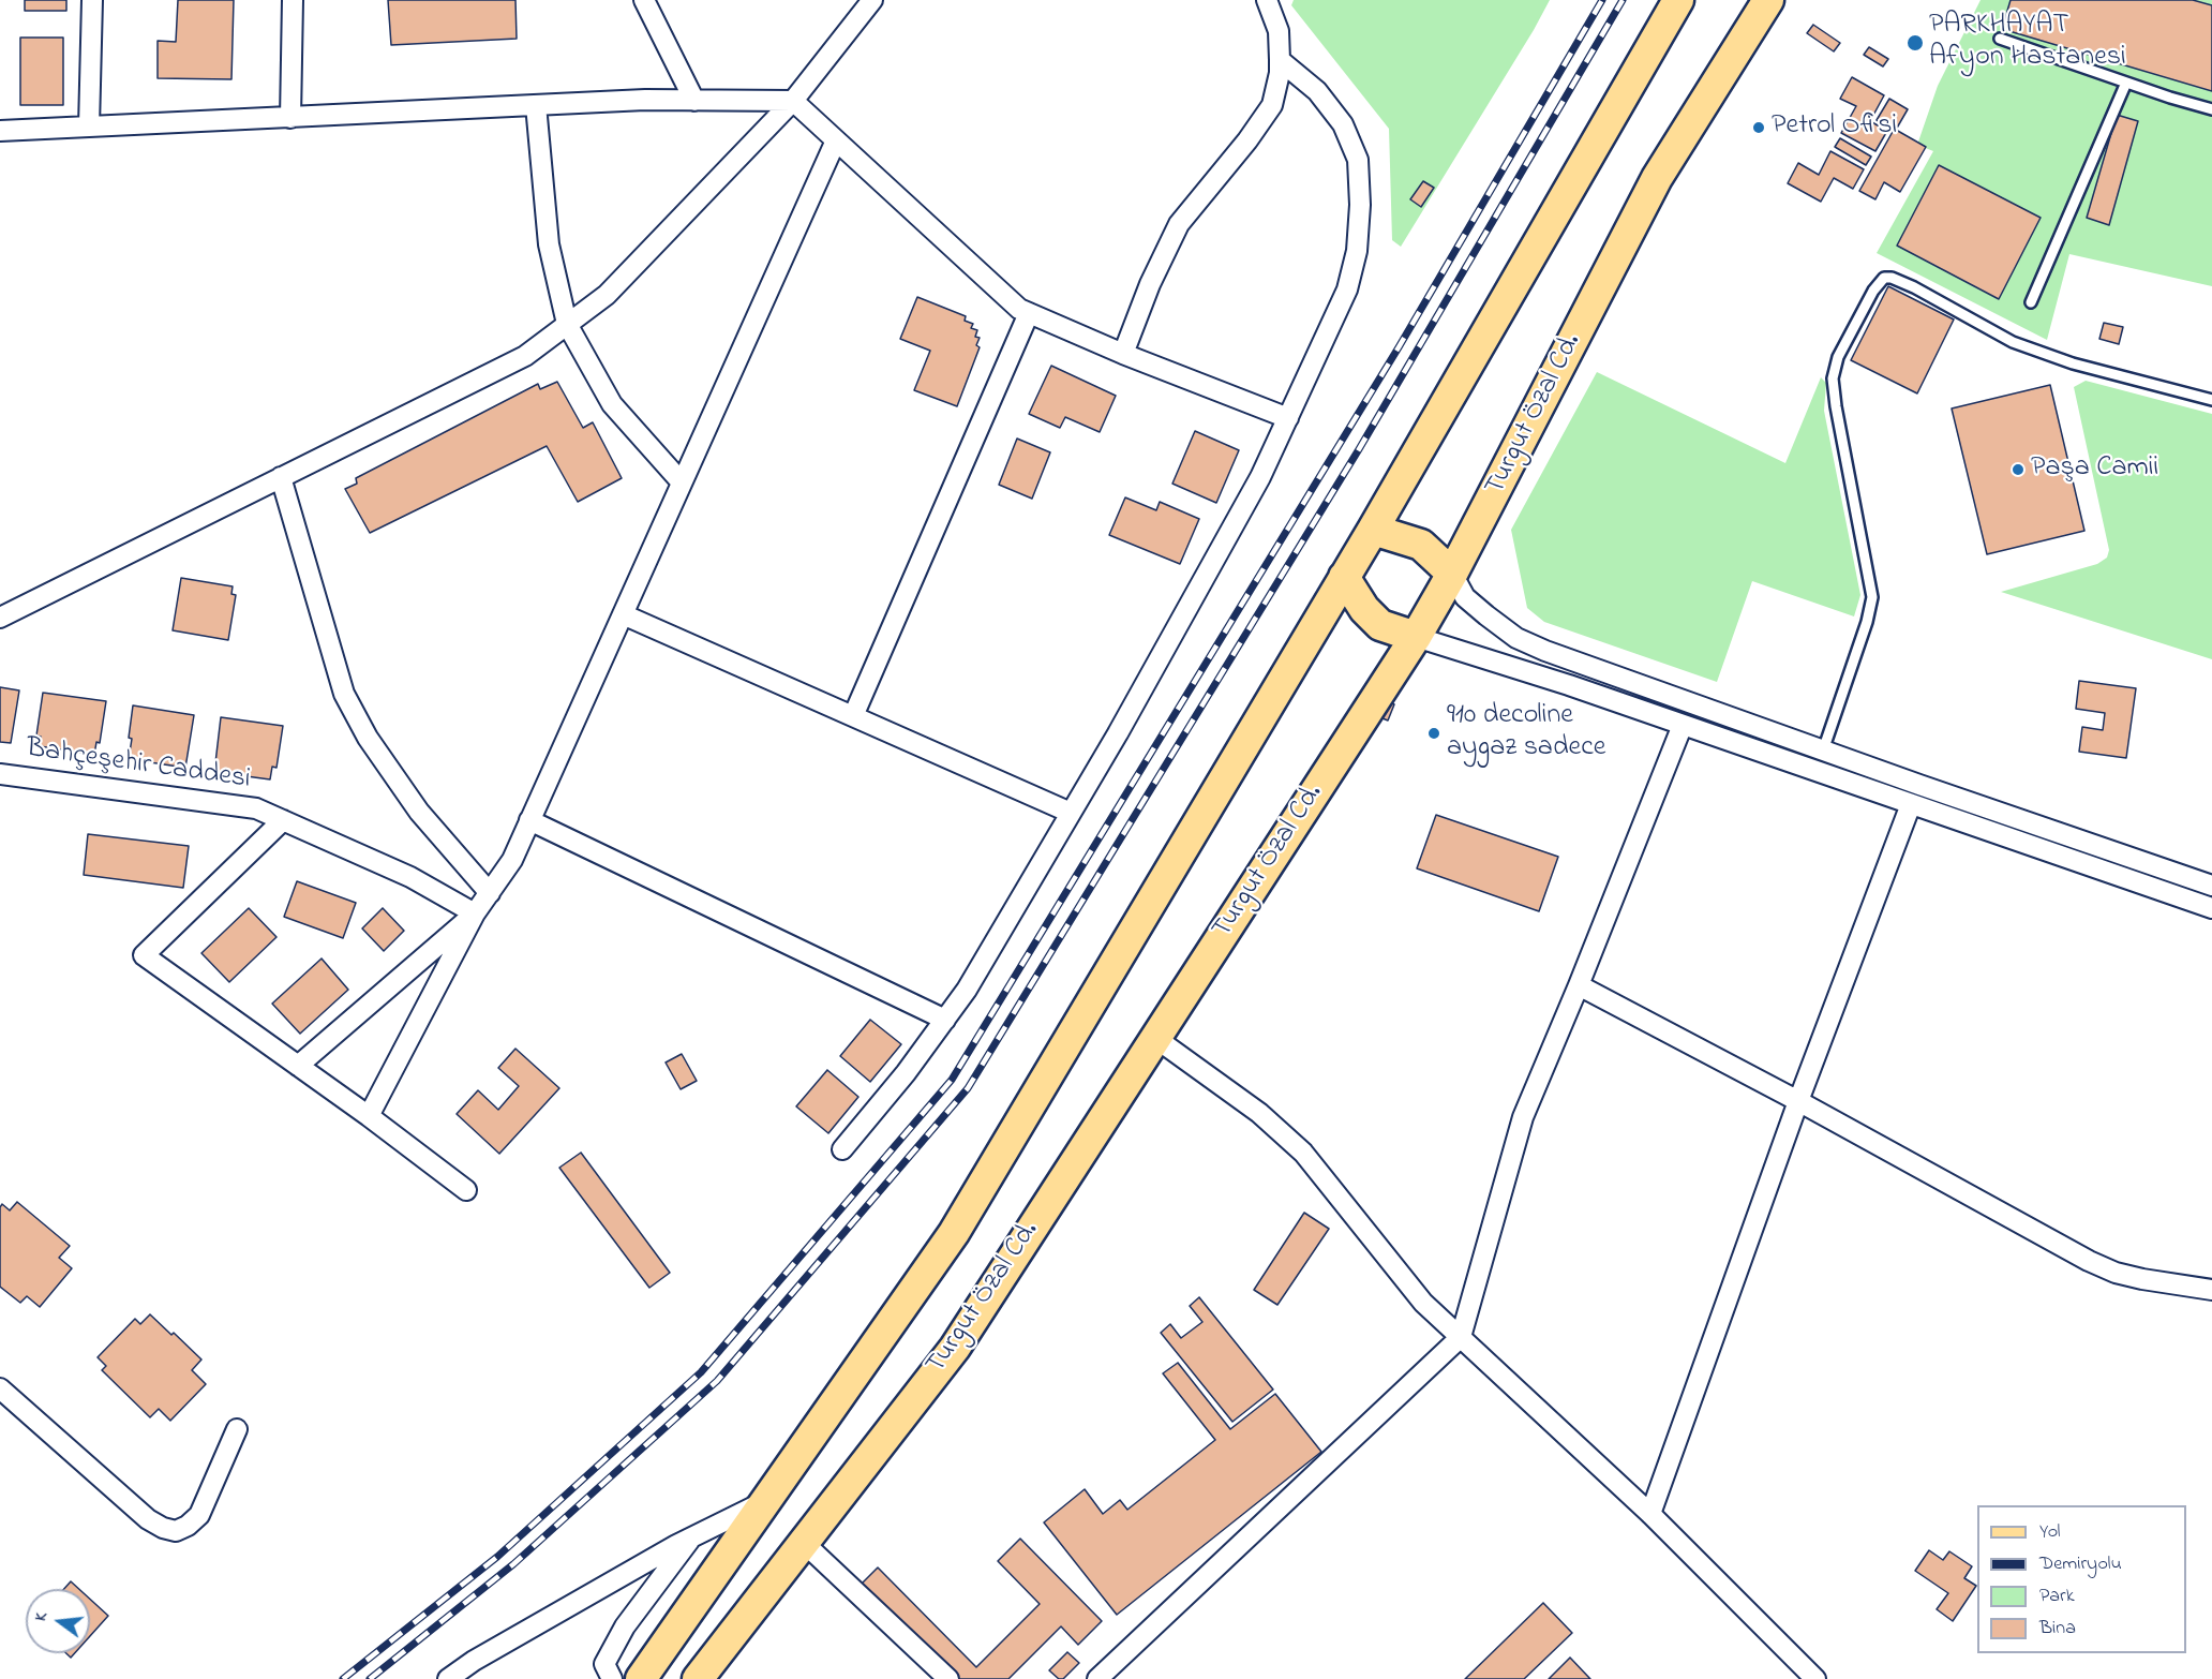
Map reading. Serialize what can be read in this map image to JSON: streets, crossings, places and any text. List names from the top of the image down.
{
  "streets": {
    "main road": ["Turgut Özal Cd."],
    "street": ["Bahçeşehir Caddesi"]
  },
  "places": [
    "PARKHAYAT Afyon Hastanesi",
    "Petrol Ofisi",
    "Paşa Camii",
    "910 decoline aygaz sadece"
  ],
  "legend": [
    "Yol",
    "Demiryolu",
    "Park",
    "Bina"
  ],
  "north": "left"
}
